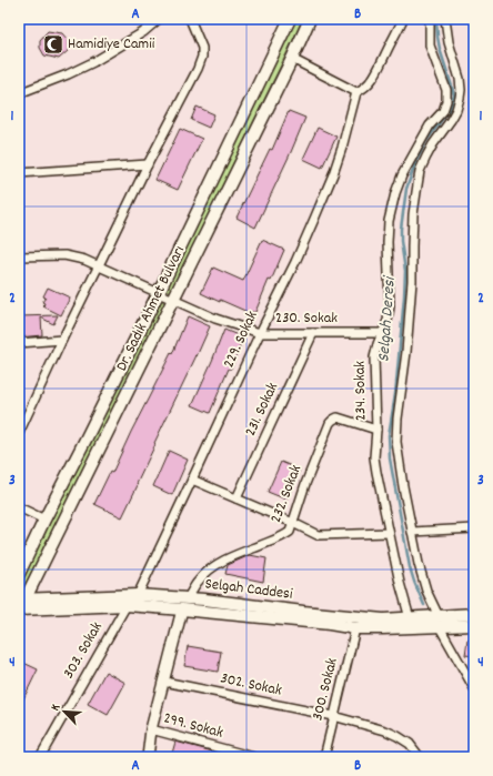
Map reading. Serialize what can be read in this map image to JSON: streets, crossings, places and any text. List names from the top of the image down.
{
  "streets": {
    "main road": ["Dr. Sadık Ahmet Bulvarı", "Selgah Caddesi"],
    "street": [
      "230. Sokak",
      "229. Sokak",
      "234. Sokak",
      "231. Sokak",
      "232. Sokak",
      "303. Sokak",
      "302. Sokak",
      "300. Sokak",
      "299. Sokak"
    ]
  },
  "crossings": [
    ["Dr. Sadık Ahmet Bulvarı", "230. Sokak"],
    ["Dr. Sadık Ahmet Bulvarı", "Selgah Caddesi"],
    ["230. Sokak", "229. Sokak"],
    ["230. Sokak", "234. Sokak"],
    ["230. Sokak", "231. Sokak"],
    ["229. Sokak", "Selgah Caddesi"],
    ["234. Sokak", "232. Sokak"],
    ["234. Sokak", "Selgah Caddesi"],
    ["232. Sokak", "Selgah Caddesi"],
    ["Selgah Caddesi", "303. Sokak"],
    ["Selgah Caddesi", "300. Sokak"],
    ["302. Sokak", "300. Sokak"]
  ],
  "water": ["Selgah Deresi"],
  "places": {
    "mosque": ["Hamidiye Camii"]
  },
  "north": "top left",
  "grid": {
    "columns": ["A", "B"],
    "rows": [
      "1",
      "2",
      "3",
      "4"
    ]
  }
}
